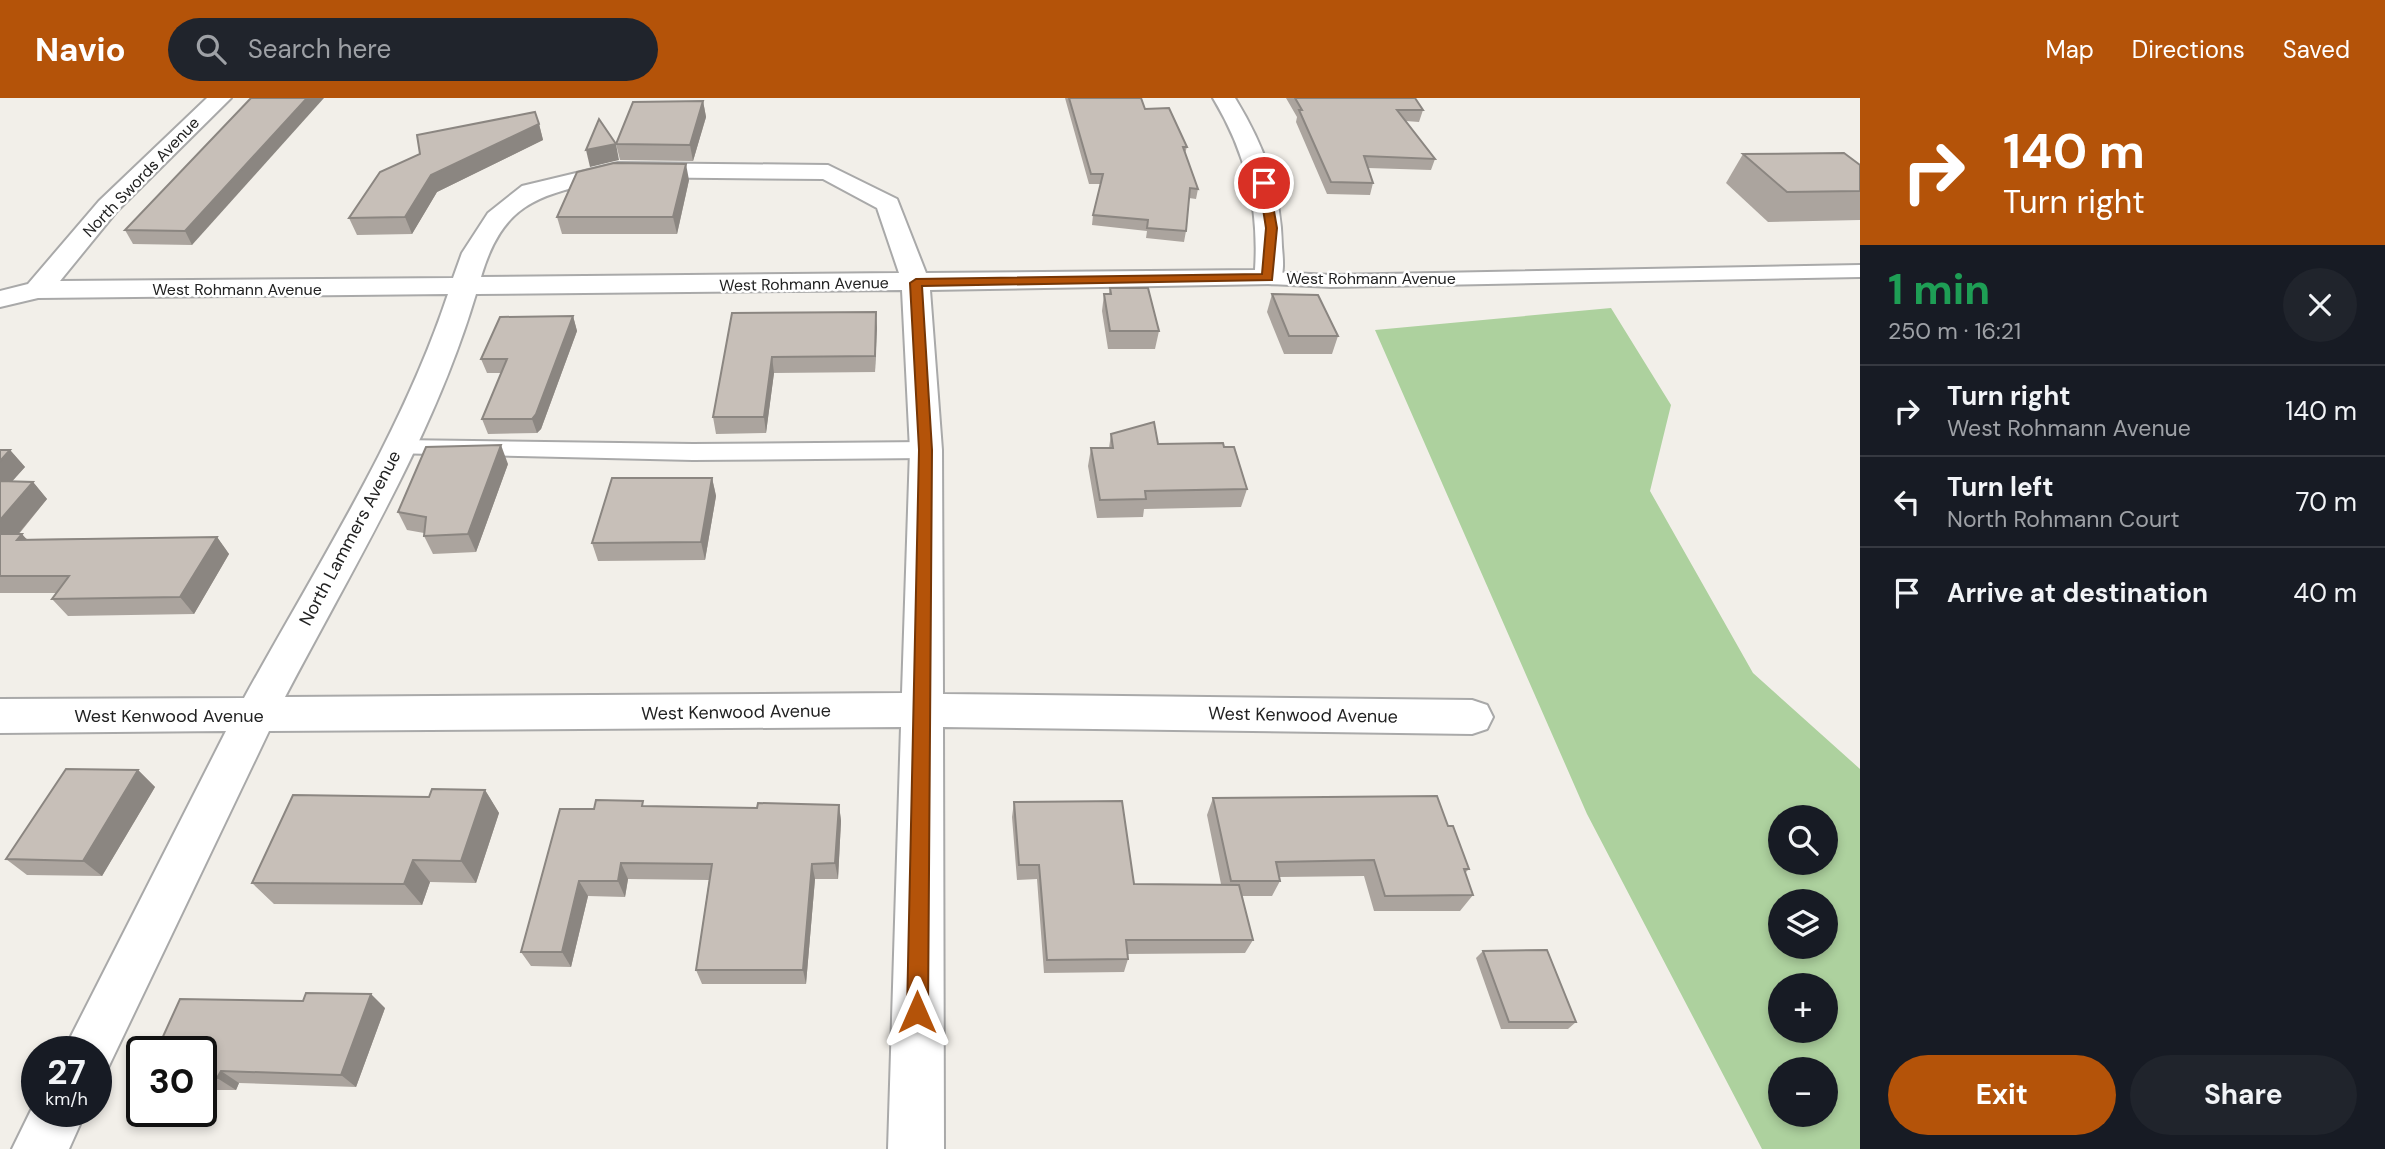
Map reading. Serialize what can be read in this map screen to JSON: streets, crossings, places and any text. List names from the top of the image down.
{
  "streets": {
    "street": [
      "North Swords Avenue",
      "West Rohmann Avenue",
      "North Lammers Avenue",
      "West Kenwood Avenue"
    ]
  },
  "crossings": [
    ["North Swords Avenue", "West Rohmann Avenue"],
    ["West Rohmann Avenue", "North Lammers Avenue"],
    ["North Lammers Avenue", "West Kenwood Avenue"]
  ],
  "page": {
    "header": "Navio",
    "search": "Search here",
    "nav": ["Map", "Directions", "Saved"],
    "turn": ["140 m", "Turn right"],
    "heading": ["1 min", "250 m · 16:21"],
    "list": [
      {
        "name": "Turn right",
        "note": "West Rohmann Avenue",
        "value": "140 m"
      },
      {
        "name": "Turn left",
        "note": "North Rohmann Court",
        "value": "70 m"
      },
      {
        "name": "Arrive at destination",
        "value": "40 m"
      }
    ],
    "map_buttons": ["+", "−"],
    "speed": "27 km/h",
    "limit": "30",
    "buttons": ["Exit", "Share"]
  }
}
